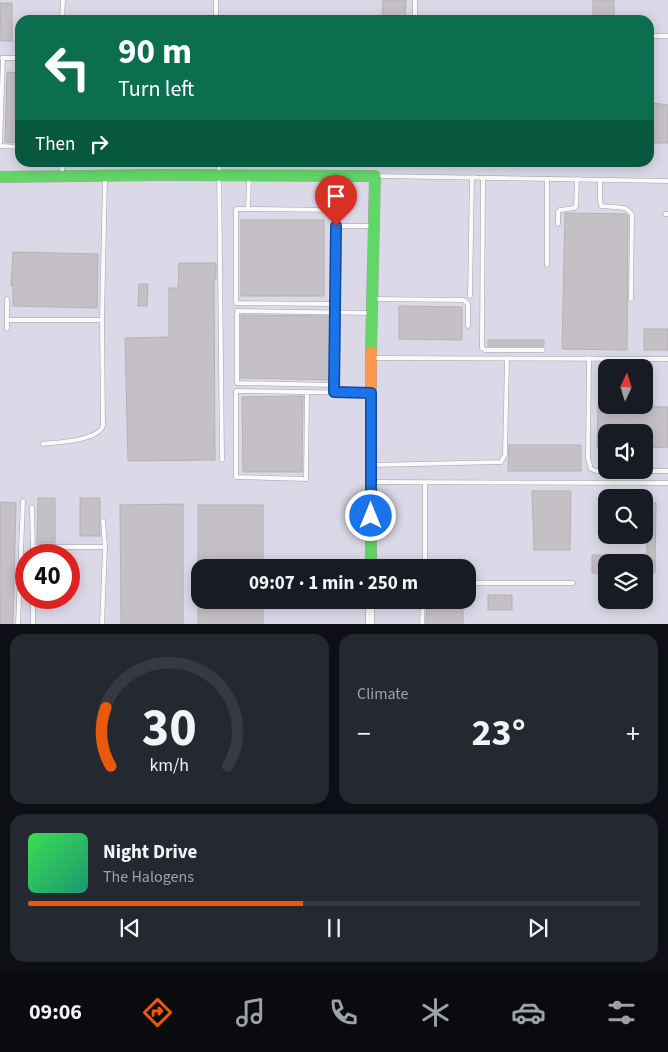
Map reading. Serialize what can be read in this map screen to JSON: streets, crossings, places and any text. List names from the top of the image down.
{
  "north": "top",
  "page": {
    "turn": ["90 m", "Turn left"],
    "then": "Then",
    "limit": "40",
    "trip": "09:07 · 1 min · 250 m",
    "tile": "Climate",
    "heat": ["−", "23°", "+"],
    "song": ["Night Drive", "The Halogens"],
    "tabs": "09:06",
    "gauge": ["30", "km/h"]
  }
}
